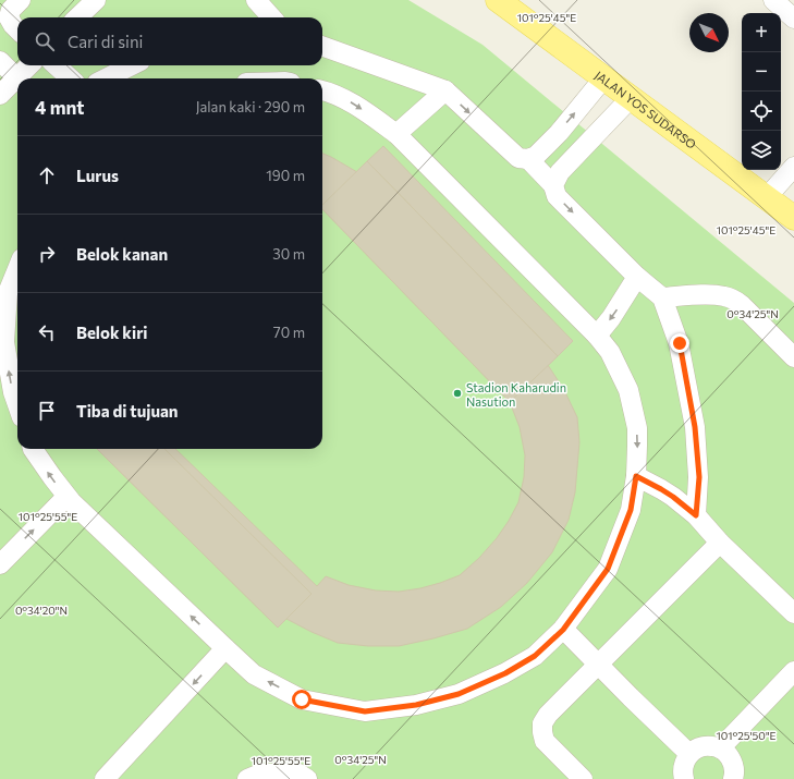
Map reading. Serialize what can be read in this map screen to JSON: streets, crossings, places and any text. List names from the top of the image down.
{
  "streets": {
    "main road": ["JALAN YOS SUDARSO"]
  },
  "places": ["Stadion Kaharudin Nasution"],
  "north": "bottom right",
  "page": {
    "map_buttons": ["+", "−"],
    "search": "Cari di sini",
    "heading": ["4 mnt", "Jalan kaki · 290 m"],
    "list": [
      ["Lurus", "190 m"],
      ["Belok kanan", "30 m"],
      ["Belok kiri", "70 m"],
      "Tiba di tujuan"
    ]
  },
  "coordinates": [
    "101°25'45\"E",
    "0°34'25\"N",
    "101°25'55\"E",
    "0°34'20\"N",
    "101°25'50\"E"
  ]
}
